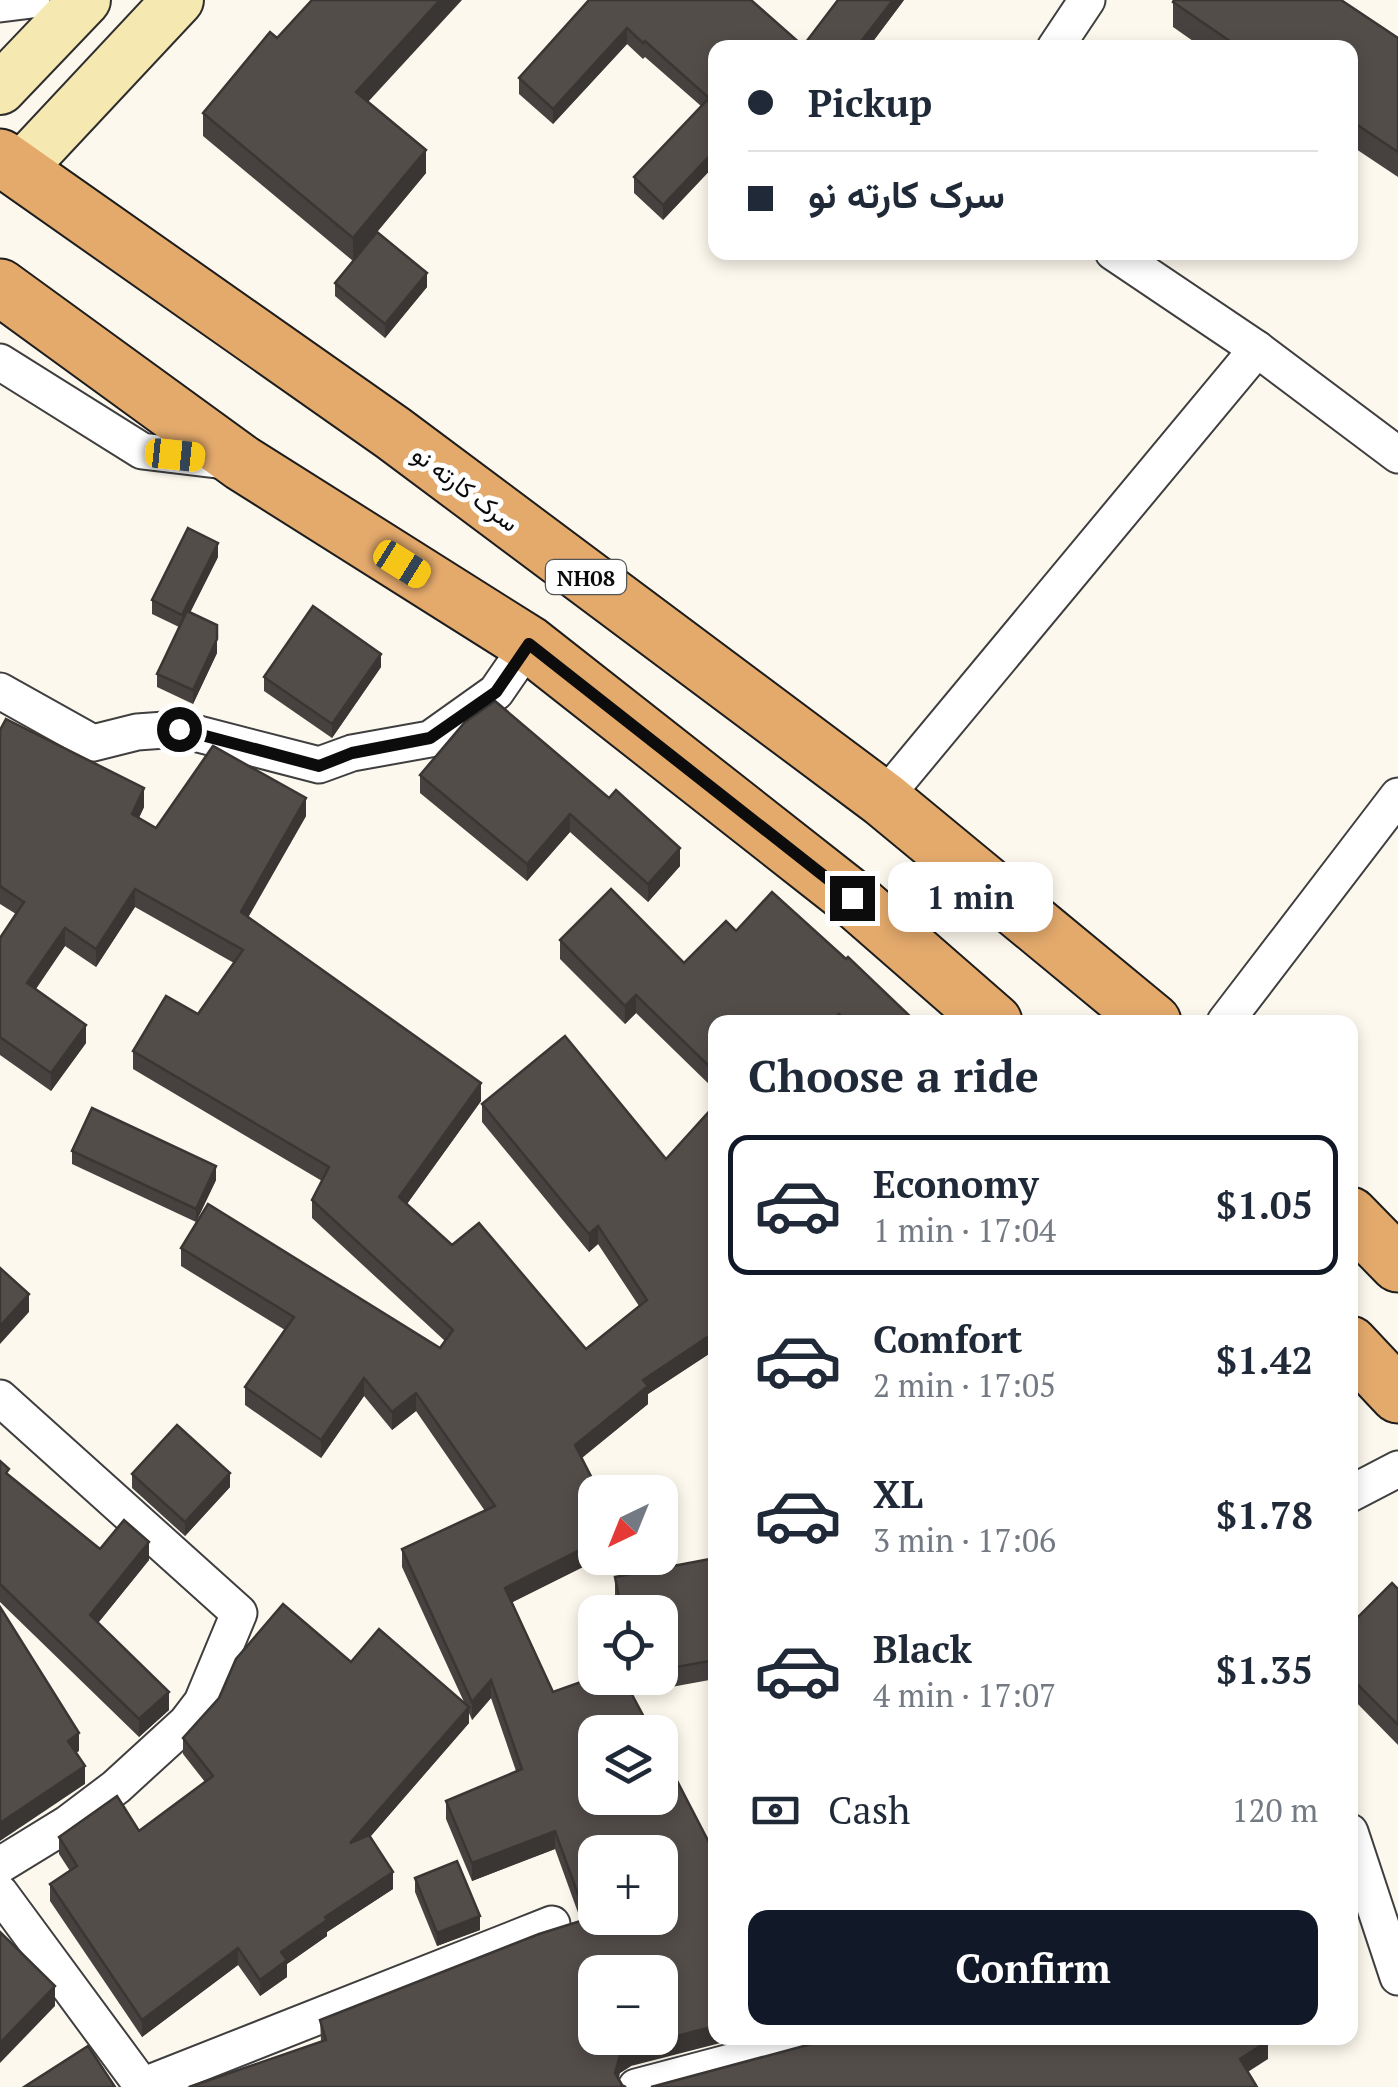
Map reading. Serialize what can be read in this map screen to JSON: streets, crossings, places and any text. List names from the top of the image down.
{
  "streets": {
    "highway": ["سرک کارته نو", "NH08"]
  },
  "north": "bottom left",
  "page": {
    "banner": ["Pickup", "سرک کارته نو"],
    "bubble": "1 min",
    "heading": "Choose a ride",
    "list": [
      {
        "name": "Economy",
        "note": "1 min · 17:04",
        "value": "$1.05"
      },
      {
        "name": "Comfort",
        "note": "2 min · 17:05",
        "value": "$1.42"
      },
      {
        "name": "XL",
        "note": "3 min · 17:06",
        "value": "$1.78"
      },
      {
        "name": "Black",
        "note": "4 min · 17:07",
        "value": "$1.35"
      }
    ],
    "map_buttons": ["+", "−"],
    "pay": ["Cash", "120 m"],
    "buttons": "Confirm"
  }
}
